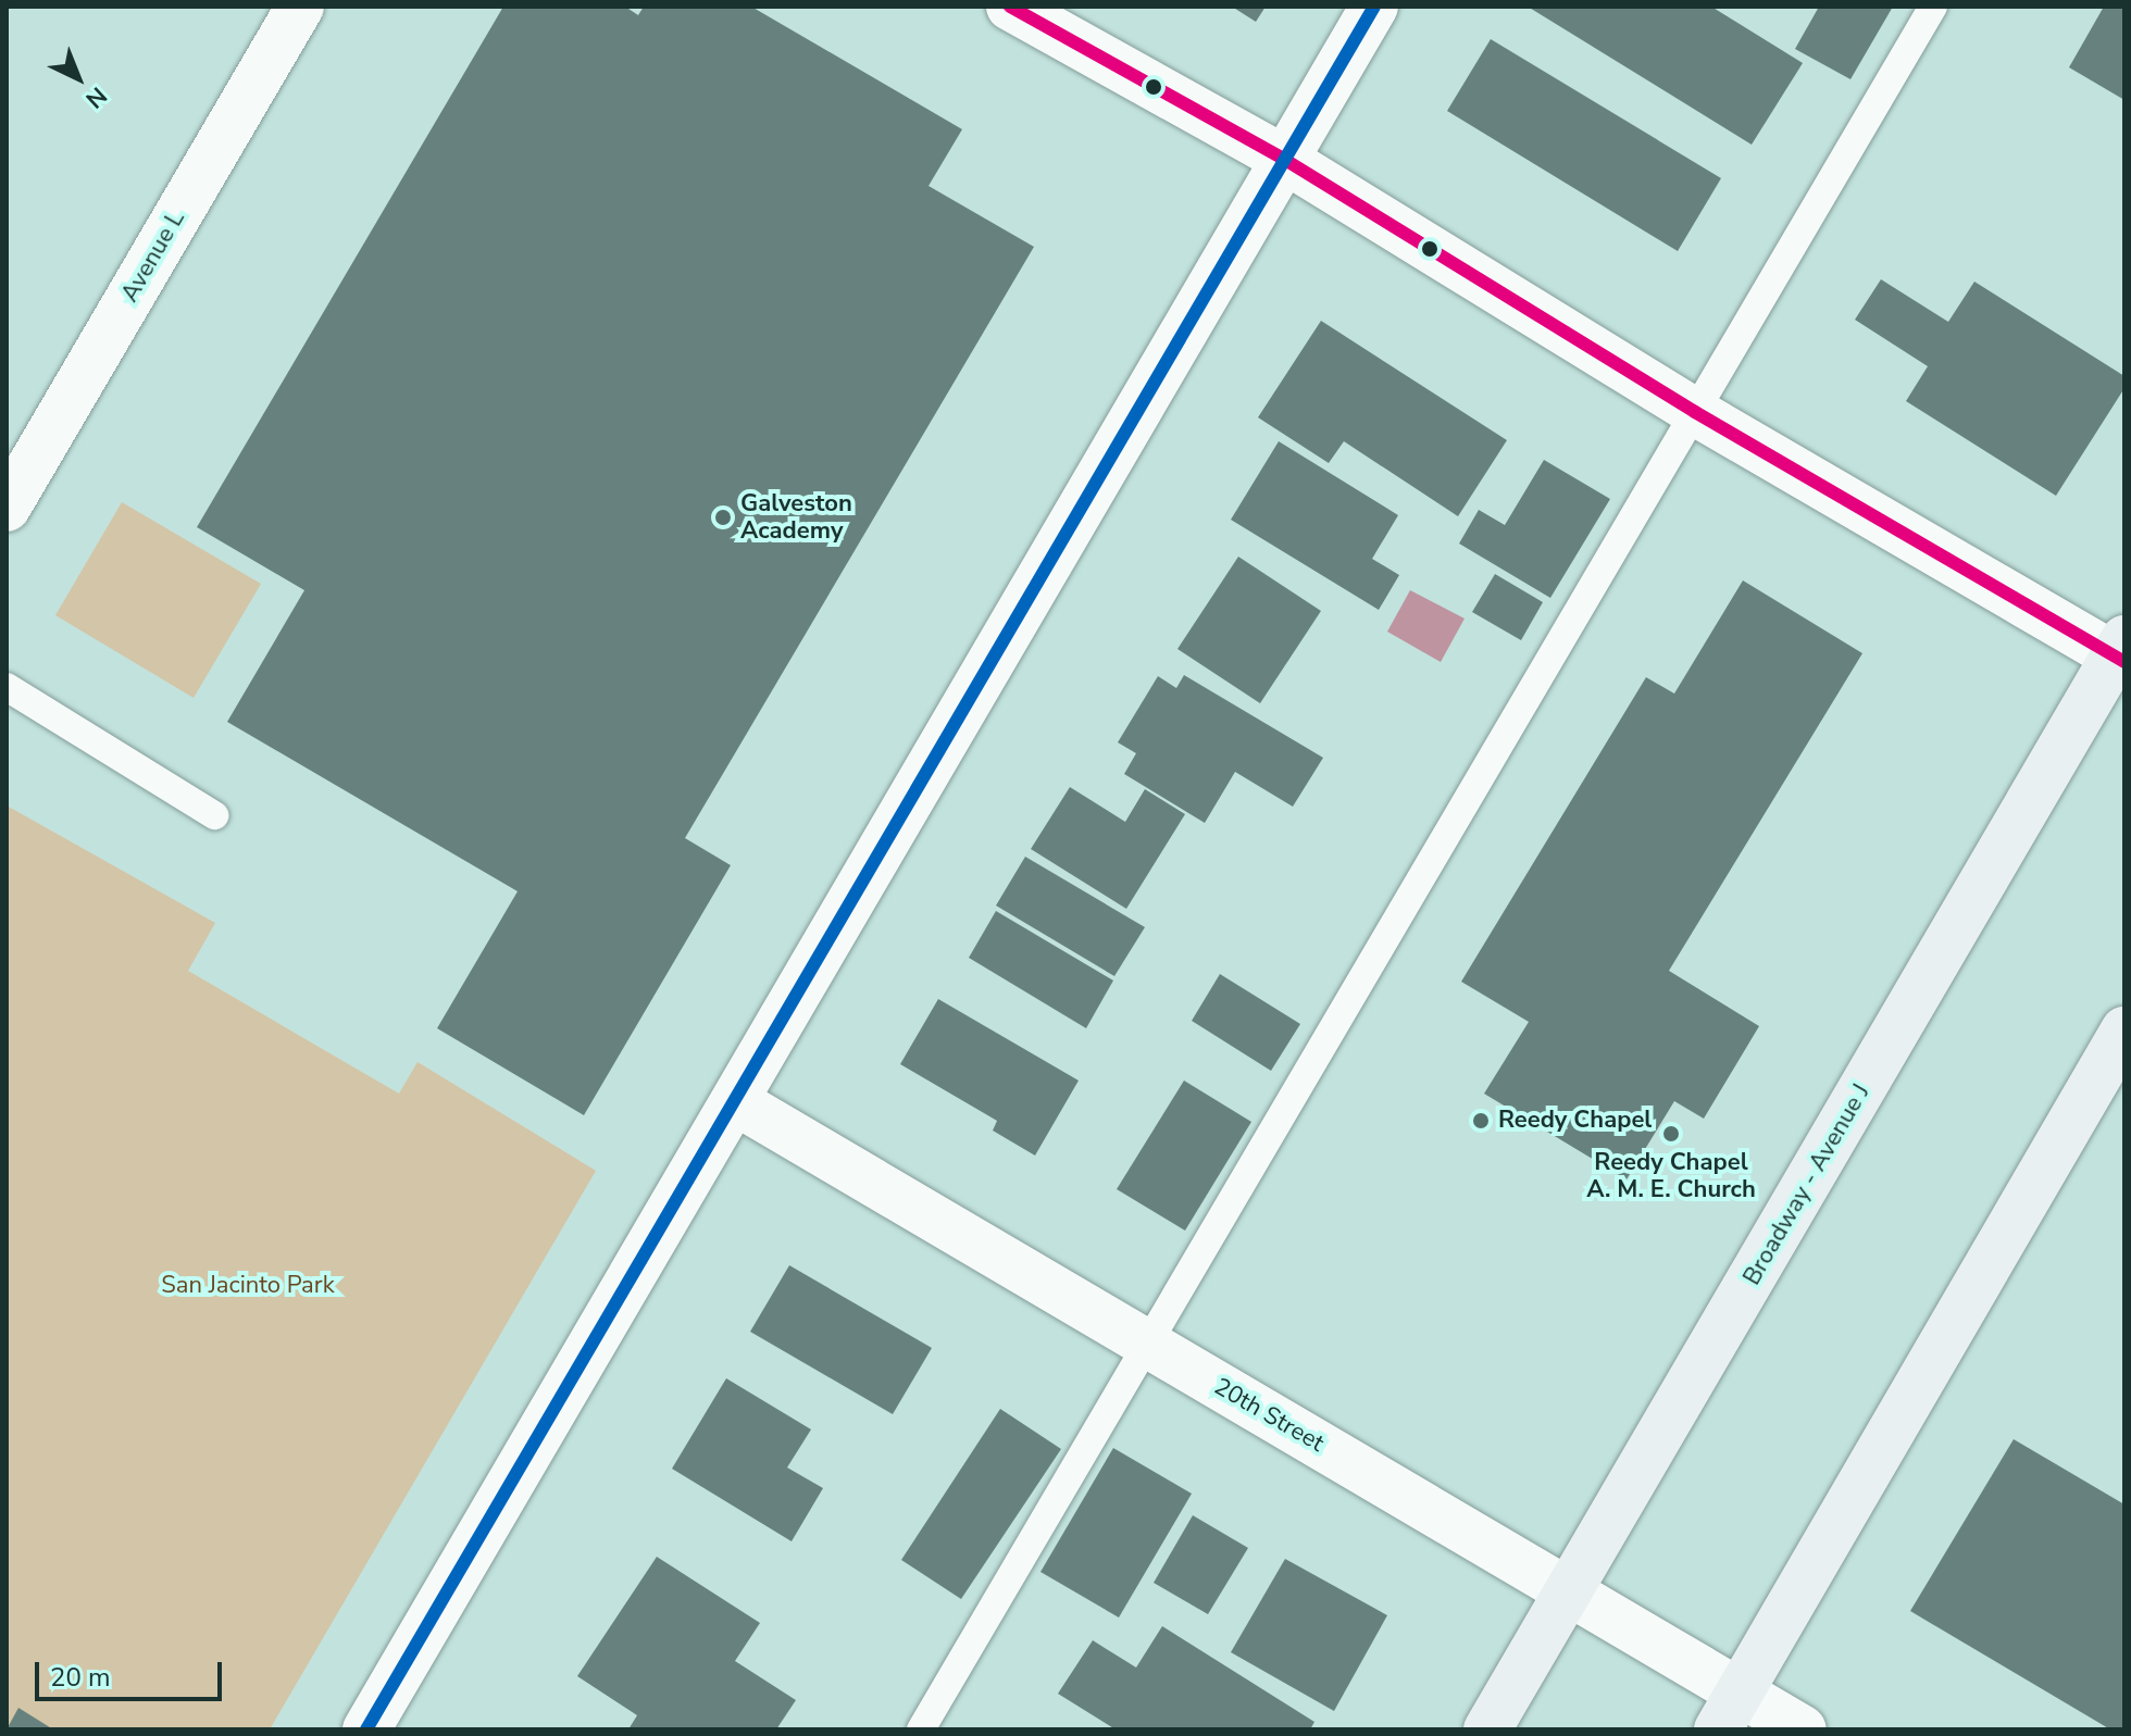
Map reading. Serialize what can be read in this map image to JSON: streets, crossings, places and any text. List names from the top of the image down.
{
  "streets": {
    "main road": ["Broadway - Avenue J"],
    "street": ["Avenue L", "20th Street"]
  },
  "crossings": [
    ["Broadway - Avenue J", "20th Street"]
  ],
  "parks": ["San Jacinto Park"],
  "places": ["Galveston Academy", "Reedy Chapel", "Reedy Chapel A. M. E. Church"],
  "scale_bar": "20 m",
  "north": "bottom right"
}
